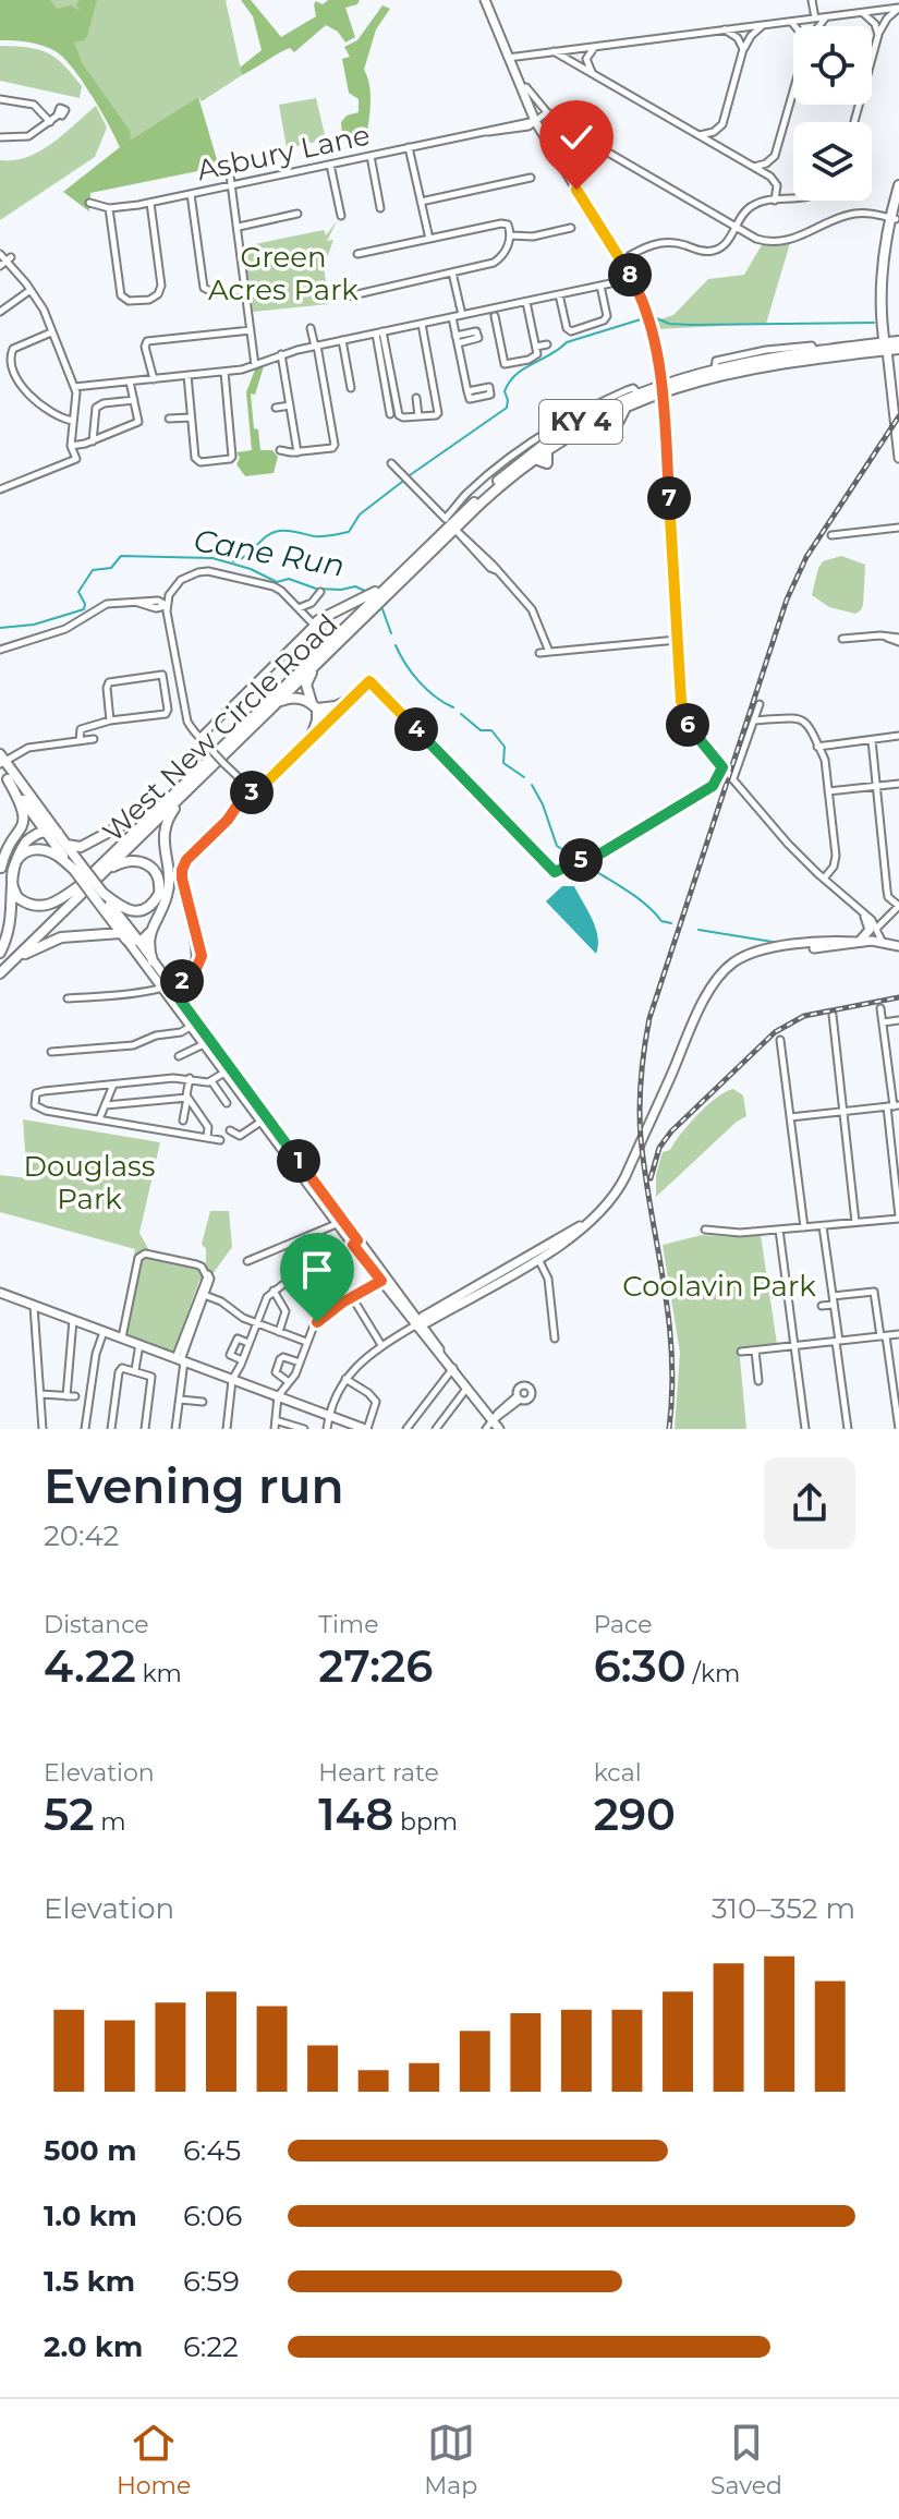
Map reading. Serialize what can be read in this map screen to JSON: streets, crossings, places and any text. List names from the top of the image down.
{
  "streets": {
    "highway": ["KY 4", "West New Circle Road"],
    "street": ["Asbury Lane"]
  },
  "water": ["Cane Run"],
  "parks": ["Green Acres Park", "Douglass Park", "Coolavin Park"],
  "page": {
    "pins": [
      "8",
      "7",
      "6",
      "4",
      "3",
      "5",
      "2",
      "1"
    ],
    "heading": ["Evening run", "20:42"],
    "stats": [
      ["Distance", "4.22 km"],
      ["Time", "27:26"],
      ["Pace", "6:30 /km"],
      ["Elevation", "52 m"],
      ["Heart rate", "148 bpm"],
      ["kcal", "290"]
    ],
    "chart": ["Elevation", "310–352 m"],
    "list": [
      {
        "name": "500 m",
        "note": "6:45"
      },
      {
        "name": "1.0 km",
        "note": "6:06"
      },
      {
        "name": "1.5 km",
        "note": "6:59"
      },
      {
        "name": "2.0 km",
        "note": "6:22"
      }
    ],
    "tabs": ["Home", "Map", "Saved"]
  }
}
